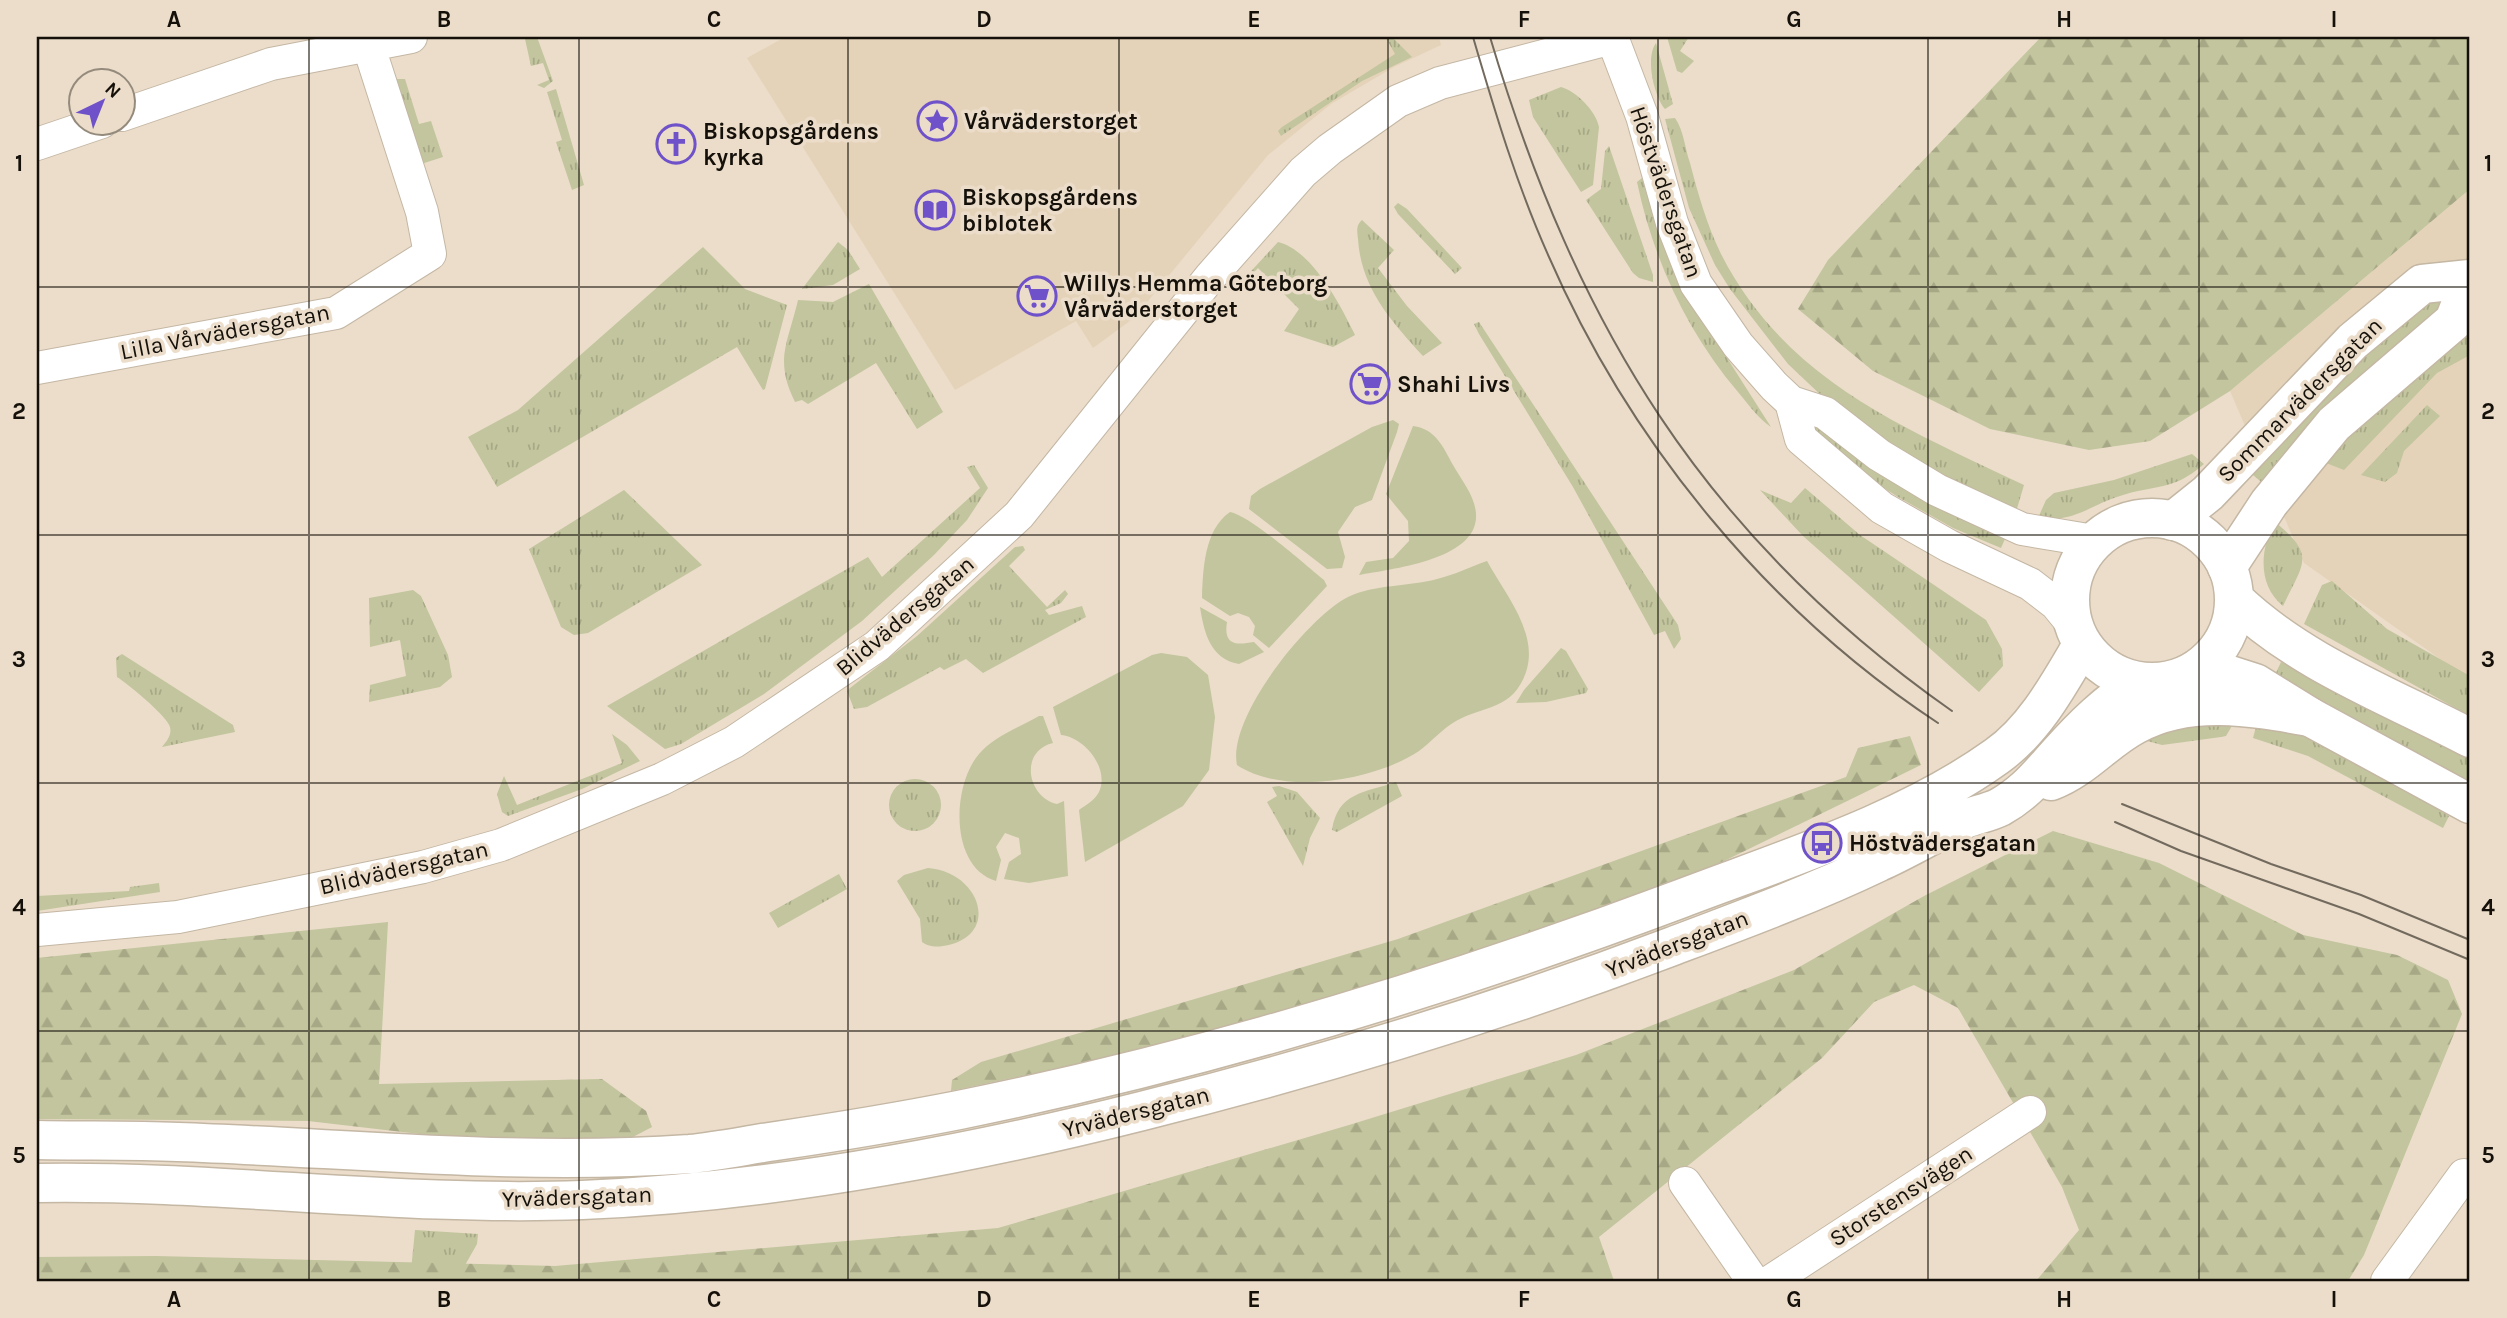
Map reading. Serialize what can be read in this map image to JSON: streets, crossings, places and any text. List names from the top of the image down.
{
  "streets": {
    "street": [
      "Höstvädersgatan",
      "Lilla Vårvädersgatan",
      "Sommarvädersgatan",
      "Blidvädersgatan",
      "Yrvädersgatan",
      "Storstensvägen"
    ]
  },
  "crossings": [
    ["Höstvädersgatan", "Sommarvädersgatan"],
    ["Höstvädersgatan", "Blidvädersgatan"],
    ["Höstvädersgatan", "Yrvädersgatan"],
    ["Sommarvädersgatan", "Yrvädersgatan"]
  ],
  "places": {
    "place": ["Vårväderstorget"],
    "church": ["Biskopsgårdens kyrka"],
    "library": ["Biskopsgårdens biblotek"],
    "supermarket": ["Willys Hemma Göteborg Vårväderstorget", "Shahi Livs"],
    "bus stop": ["Höstvädersgatan"]
  },
  "north": "top right",
  "grid": {
    "columns": [
      "A",
      "B",
      "C",
      "D",
      "E",
      "F",
      "G",
      "H",
      "I"
    ],
    "rows": [
      "1",
      "2",
      "3",
      "4",
      "5"
    ]
  }
}
